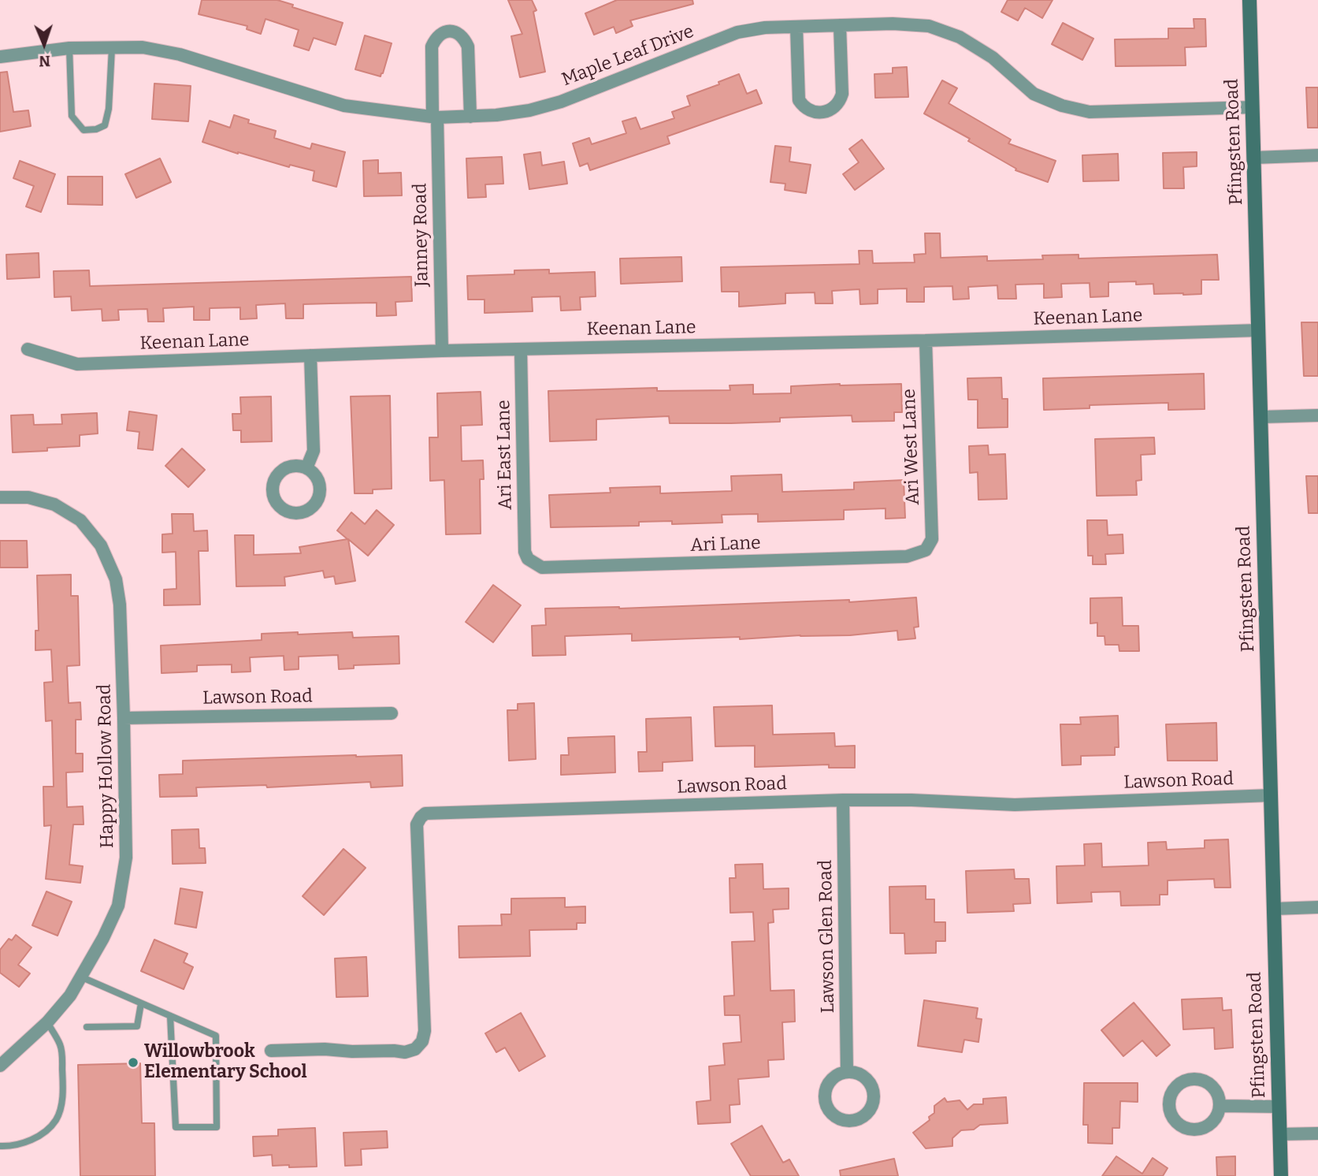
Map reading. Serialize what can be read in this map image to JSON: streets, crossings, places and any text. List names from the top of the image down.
{
  "streets": {
    "main road": ["Pfingsten Road"],
    "street": [
      "Maple Leaf Drive",
      "Janney Road",
      "Keenan Lane",
      "Ari West Lane",
      "Ari East Lane",
      "Ari Lane",
      "Lawson Road",
      "Happy Hollow Road",
      "Lawson Glen Road"
    ]
  },
  "crossings": [
    ["Maple Leaf Drive", "Pfingsten Road"],
    ["Maple Leaf Drive", "Janney Road"],
    ["Pfingsten Road", "Keenan Lane"],
    ["Pfingsten Road", "Lawson Road"],
    ["Janney Road", "Keenan Lane"],
    ["Keenan Lane", "Ari West Lane"],
    ["Keenan Lane", "Ari East Lane"],
    ["Ari West Lane", "Ari Lane"],
    ["Ari East Lane", "Ari Lane"],
    ["Lawson Road", "Happy Hollow Road"],
    ["Lawson Road", "Lawson Glen Road"]
  ],
  "places": ["Willowbrook Elementary School"],
  "north": "bottom"
}
